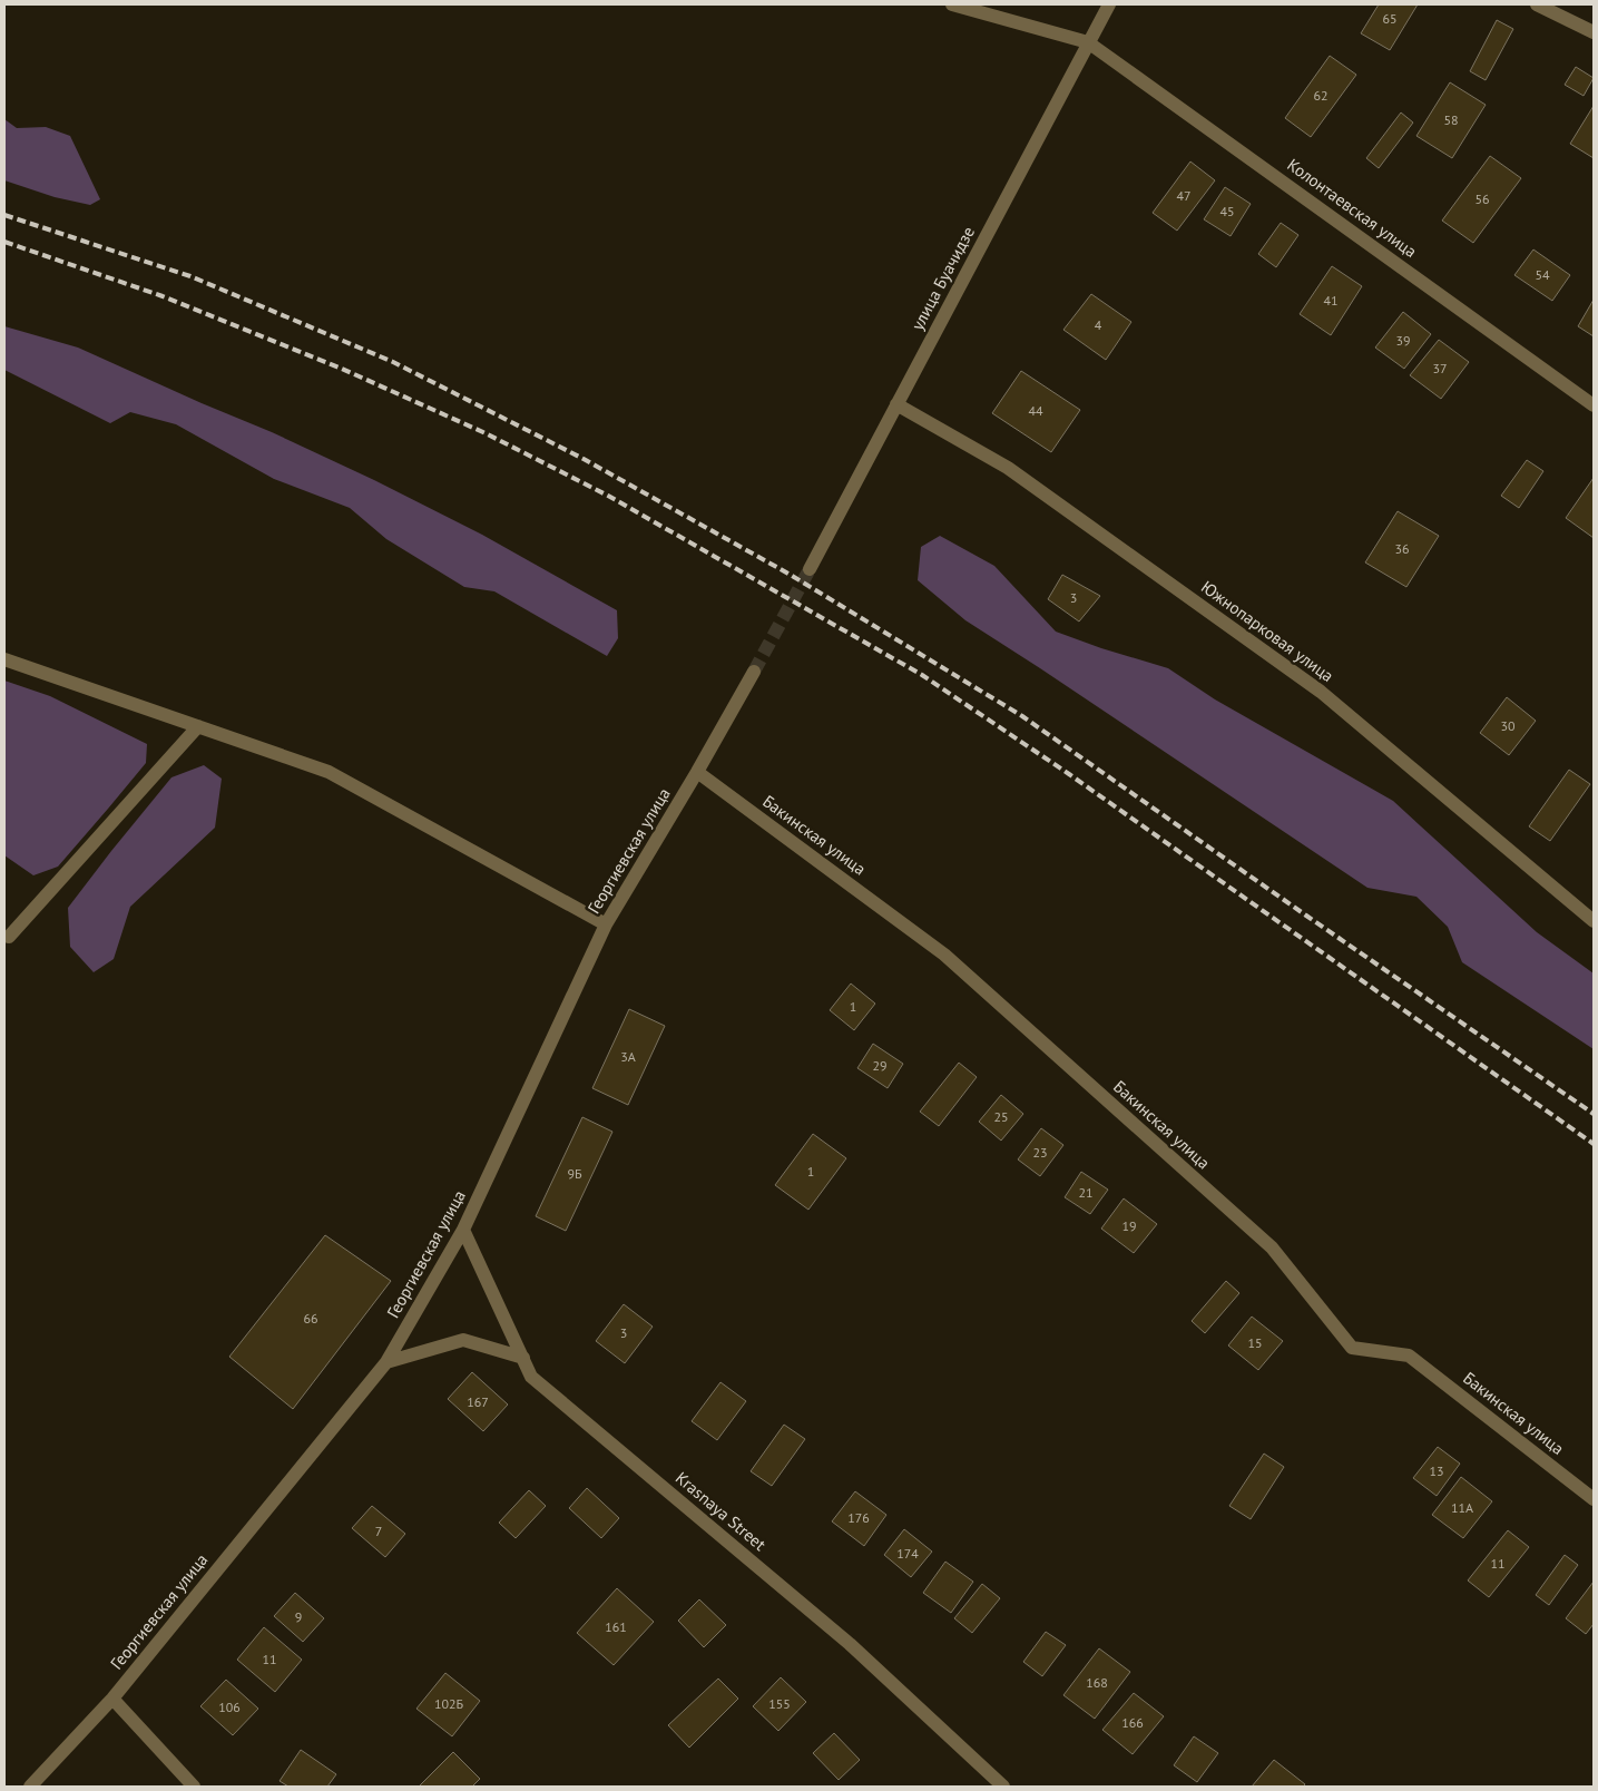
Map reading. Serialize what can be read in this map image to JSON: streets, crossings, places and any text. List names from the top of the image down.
{
  "streets": {
    "street": [
      "Колонтаевская улица",
      "улица Буачидзе",
      "Южнопарковая улица",
      "Бакинская улица",
      "Георгиевская улица",
      "Krasnaya Street"
    ]
  },
  "crossings": [
    ["Колонтаевская улица", "улица Буачидзе"],
    ["улица Буачидзе", "Южнопарковая улица"],
    ["Бакинская улица", "Георгиевская улица"],
    ["Георгиевская улица", "Krasnaya Street"]
  ],
  "house_numbers": [
    "65",
    "62",
    "58",
    "47",
    "56",
    "45",
    "54",
    "41",
    "4",
    "39",
    "37",
    "44",
    "36",
    "3",
    "30",
    "1",
    "3А",
    "29",
    "25",
    "23",
    "1",
    "9Б",
    "21",
    "19",
    "66",
    "3",
    "15",
    "167",
    "13",
    "11А",
    "176",
    "7",
    "174",
    "11",
    "9",
    "161",
    "11",
    "168",
    "102Б",
    "155",
    "106",
    "166"
  ]
}
